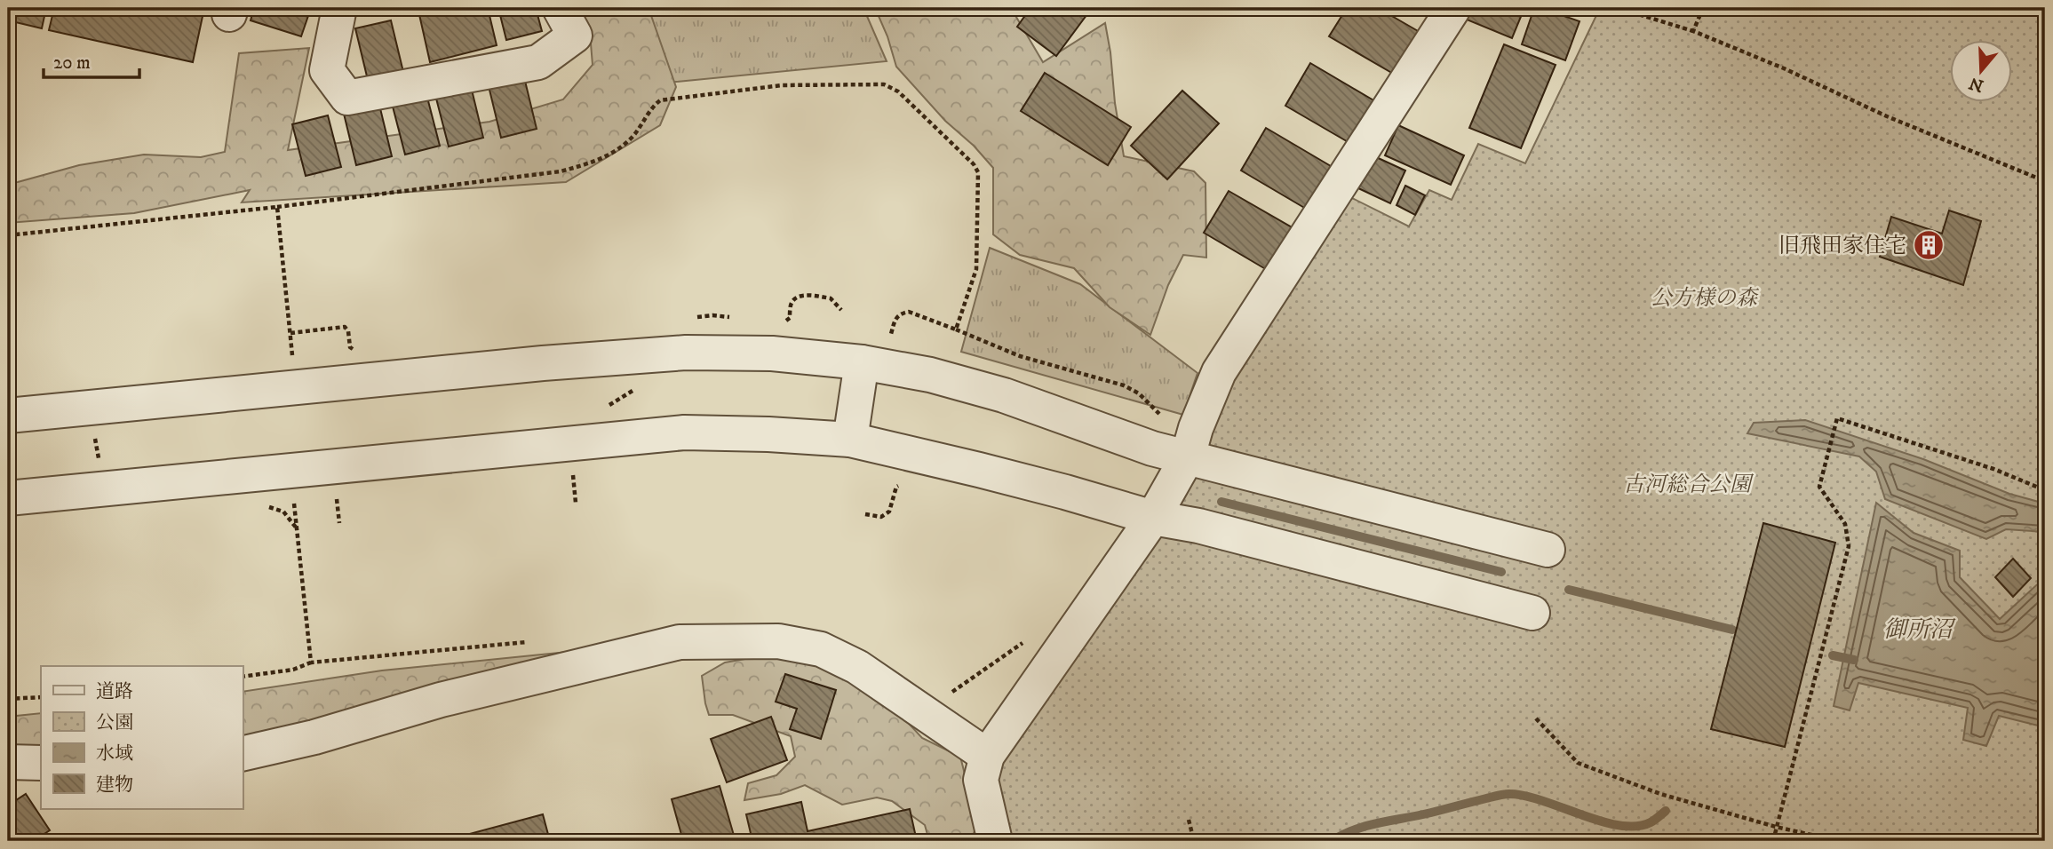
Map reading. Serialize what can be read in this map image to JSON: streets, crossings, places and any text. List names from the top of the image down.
{
  "water": ["御所沼"],
  "parks": ["公方様の森", "古河総合公園"],
  "places": {
    "building": ["旧飛田家住宅"]
  },
  "legend": [
    "道路",
    "公園",
    "水域",
    "建物"
  ],
  "scale_bar": "20 m",
  "north": "bottom"
}
